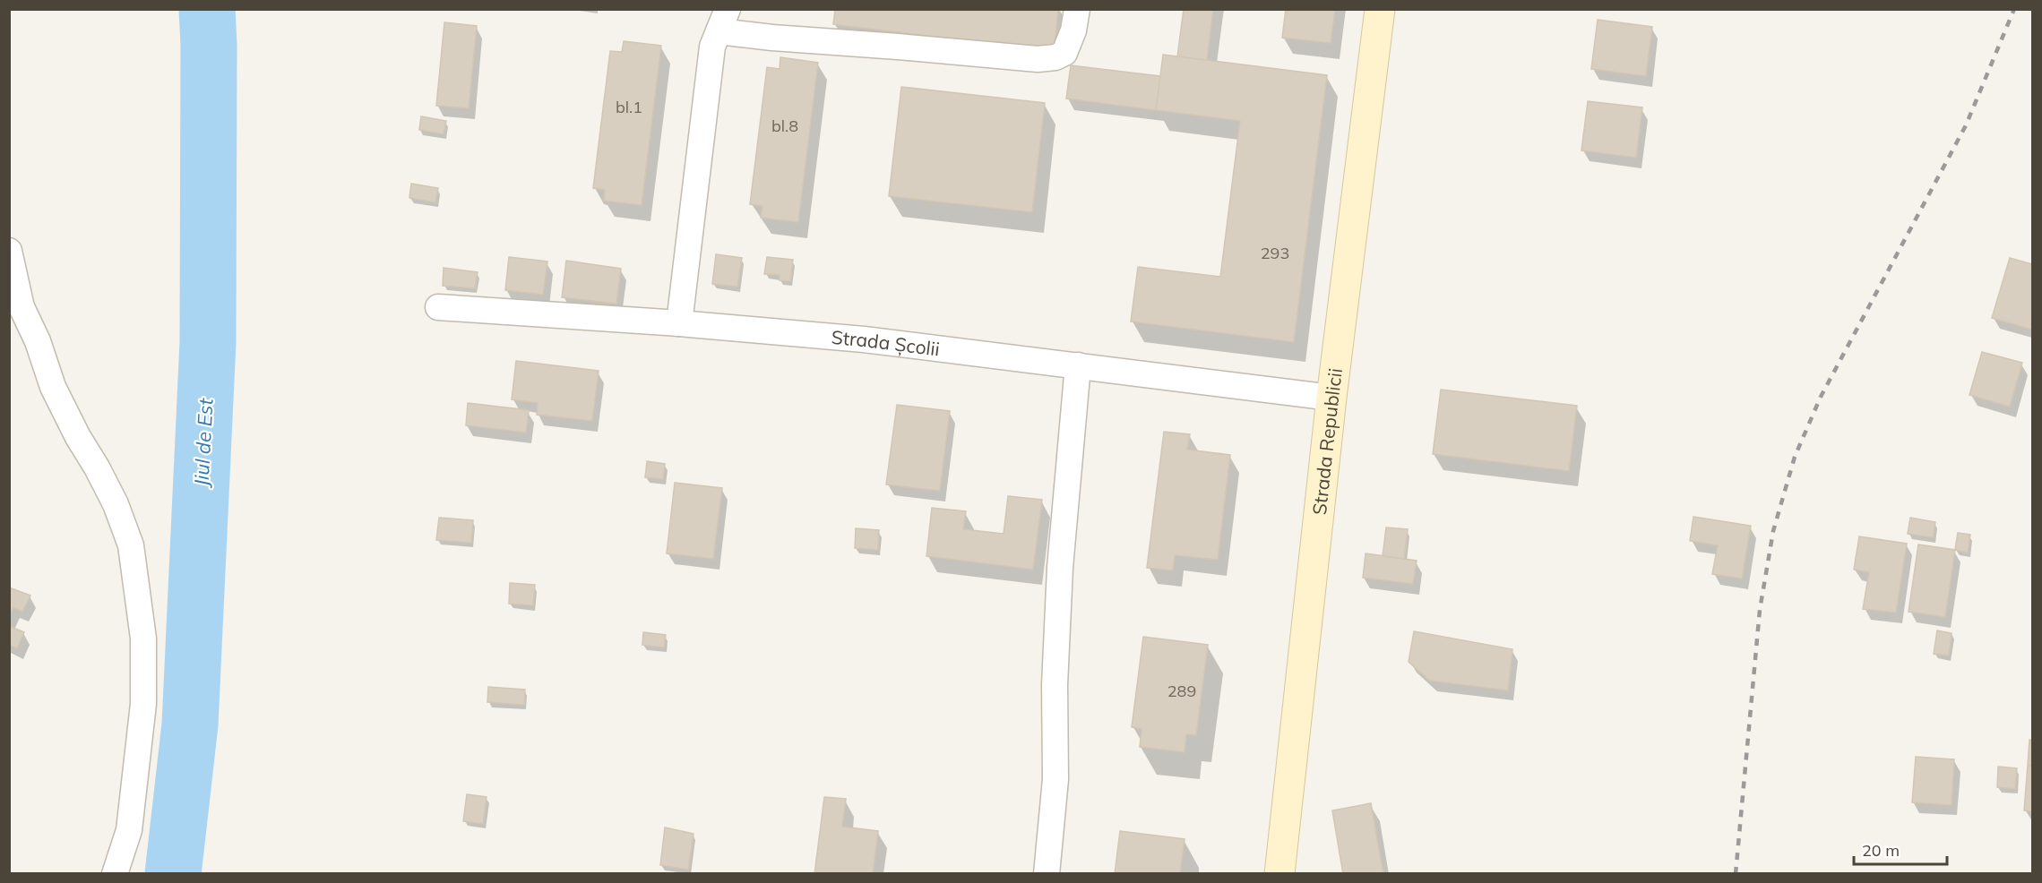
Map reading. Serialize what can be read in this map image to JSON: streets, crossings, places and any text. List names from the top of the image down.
{
  "streets": {
    "street": ["Strada Școlii", "Strada Republicii"]
  },
  "crossings": [
    ["Strada Școlii", "Strada Republicii"]
  ],
  "water": ["Jiul de Est"],
  "house_numbers": [
    "bl.1",
    "bl.8",
    "293",
    "289"
  ],
  "scale_bar": "20 m"
}
